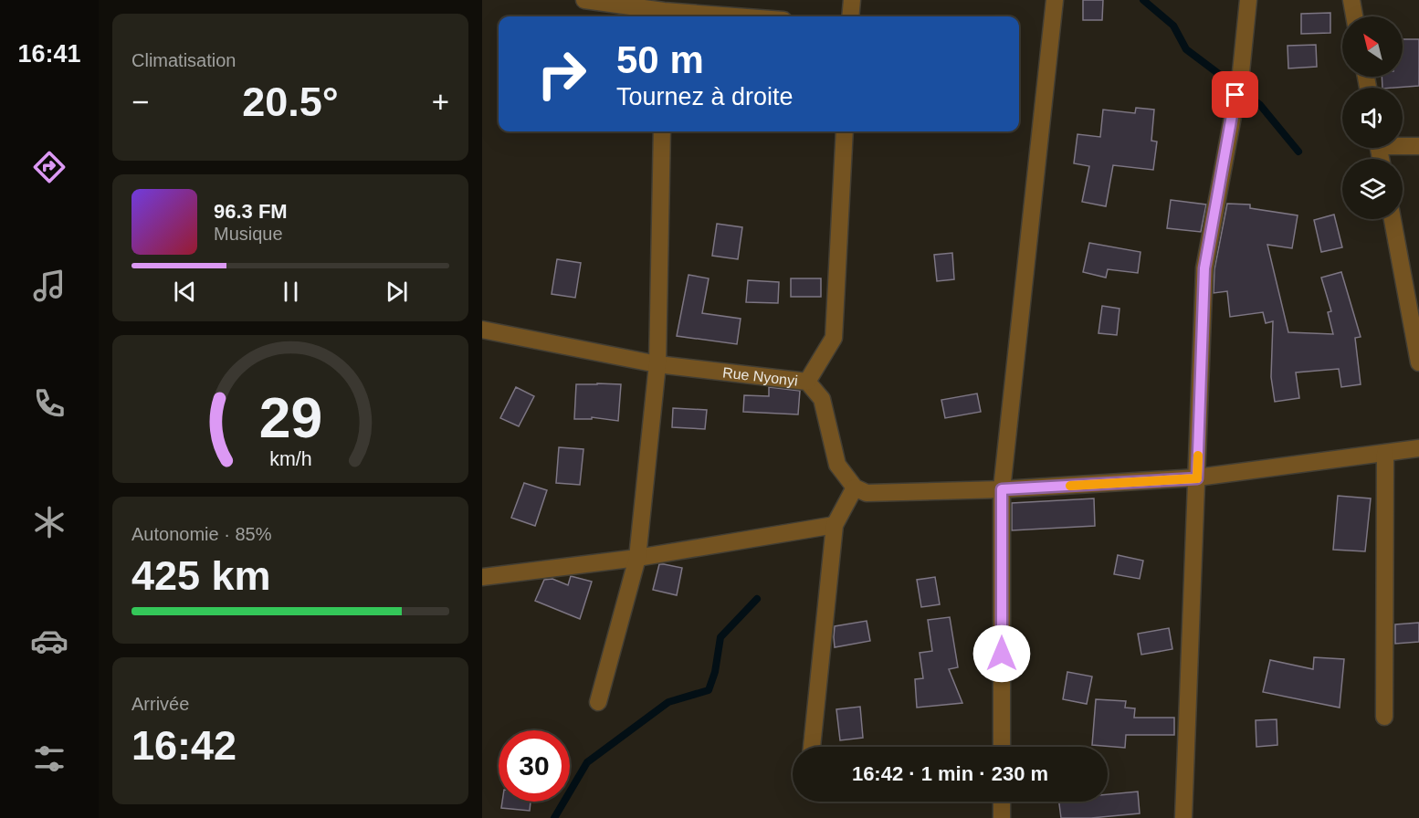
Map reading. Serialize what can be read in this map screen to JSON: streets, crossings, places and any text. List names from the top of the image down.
{
  "streets": {
    "street": ["Rue Nyonyi"]
  },
  "north": "top left",
  "page": {
    "tabs": "16:41",
    "tile": [
      "Climatisation",
      ["Autonomie · 85%", "425 km"],
      ["Arrivée", "16:42"]
    ],
    "turn": ["50 m", "Tournez à droite"],
    "heat": ["−", "20.5°", "+"],
    "song": ["96.3 FM", "Musique"],
    "limit": "30",
    "trip": "16:42 · 1 min · 230 m",
    "gauge": ["29", "km/h"]
  }
}
